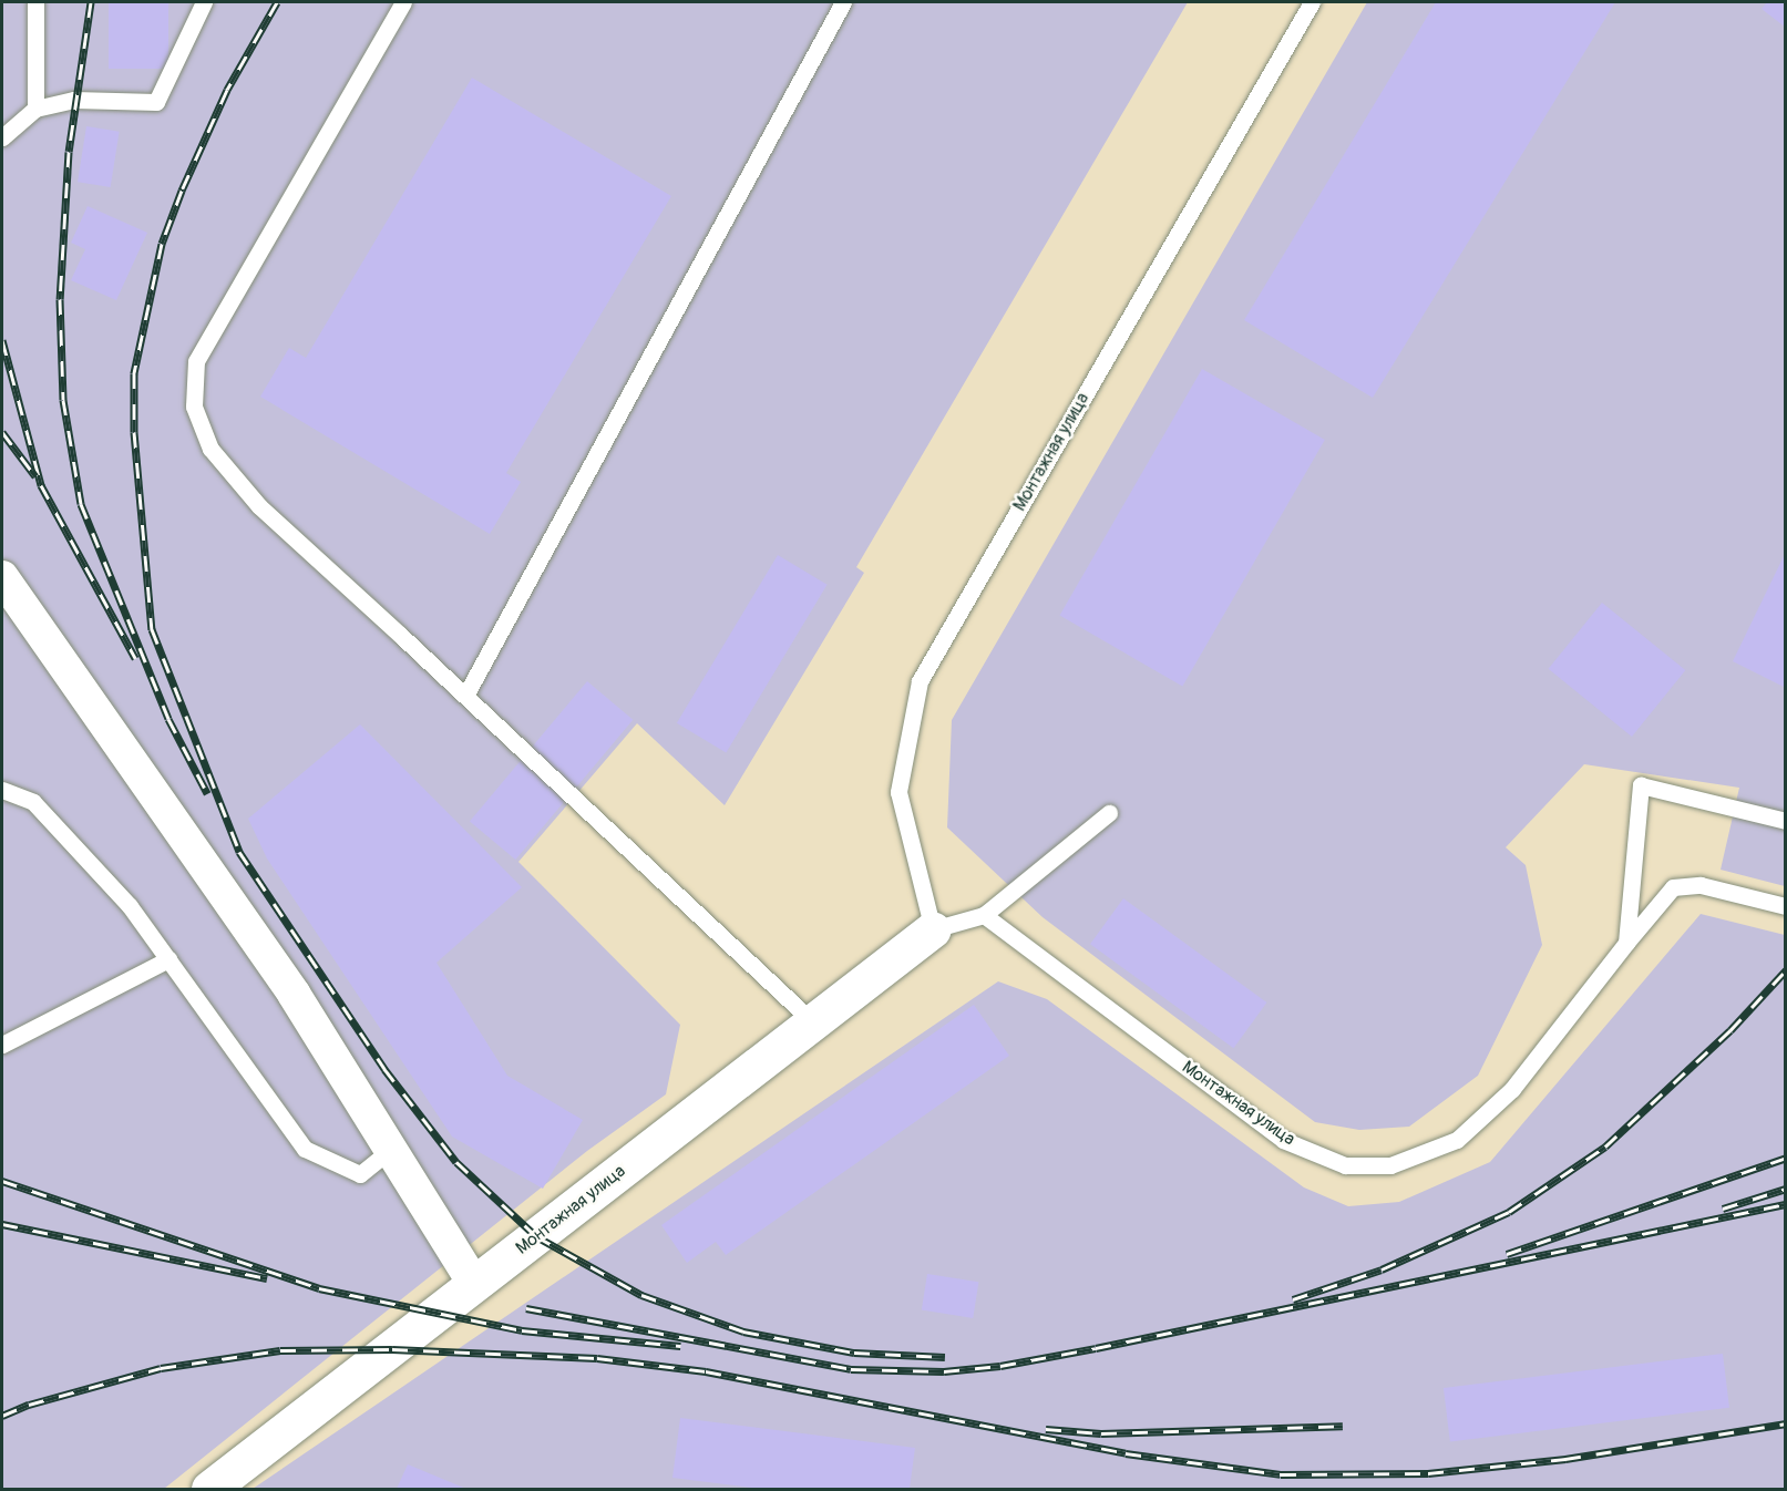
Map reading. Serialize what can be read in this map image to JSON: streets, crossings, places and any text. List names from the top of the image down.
{
  "streets": {
    "street": ["Монтажная улица"]
  }
}
